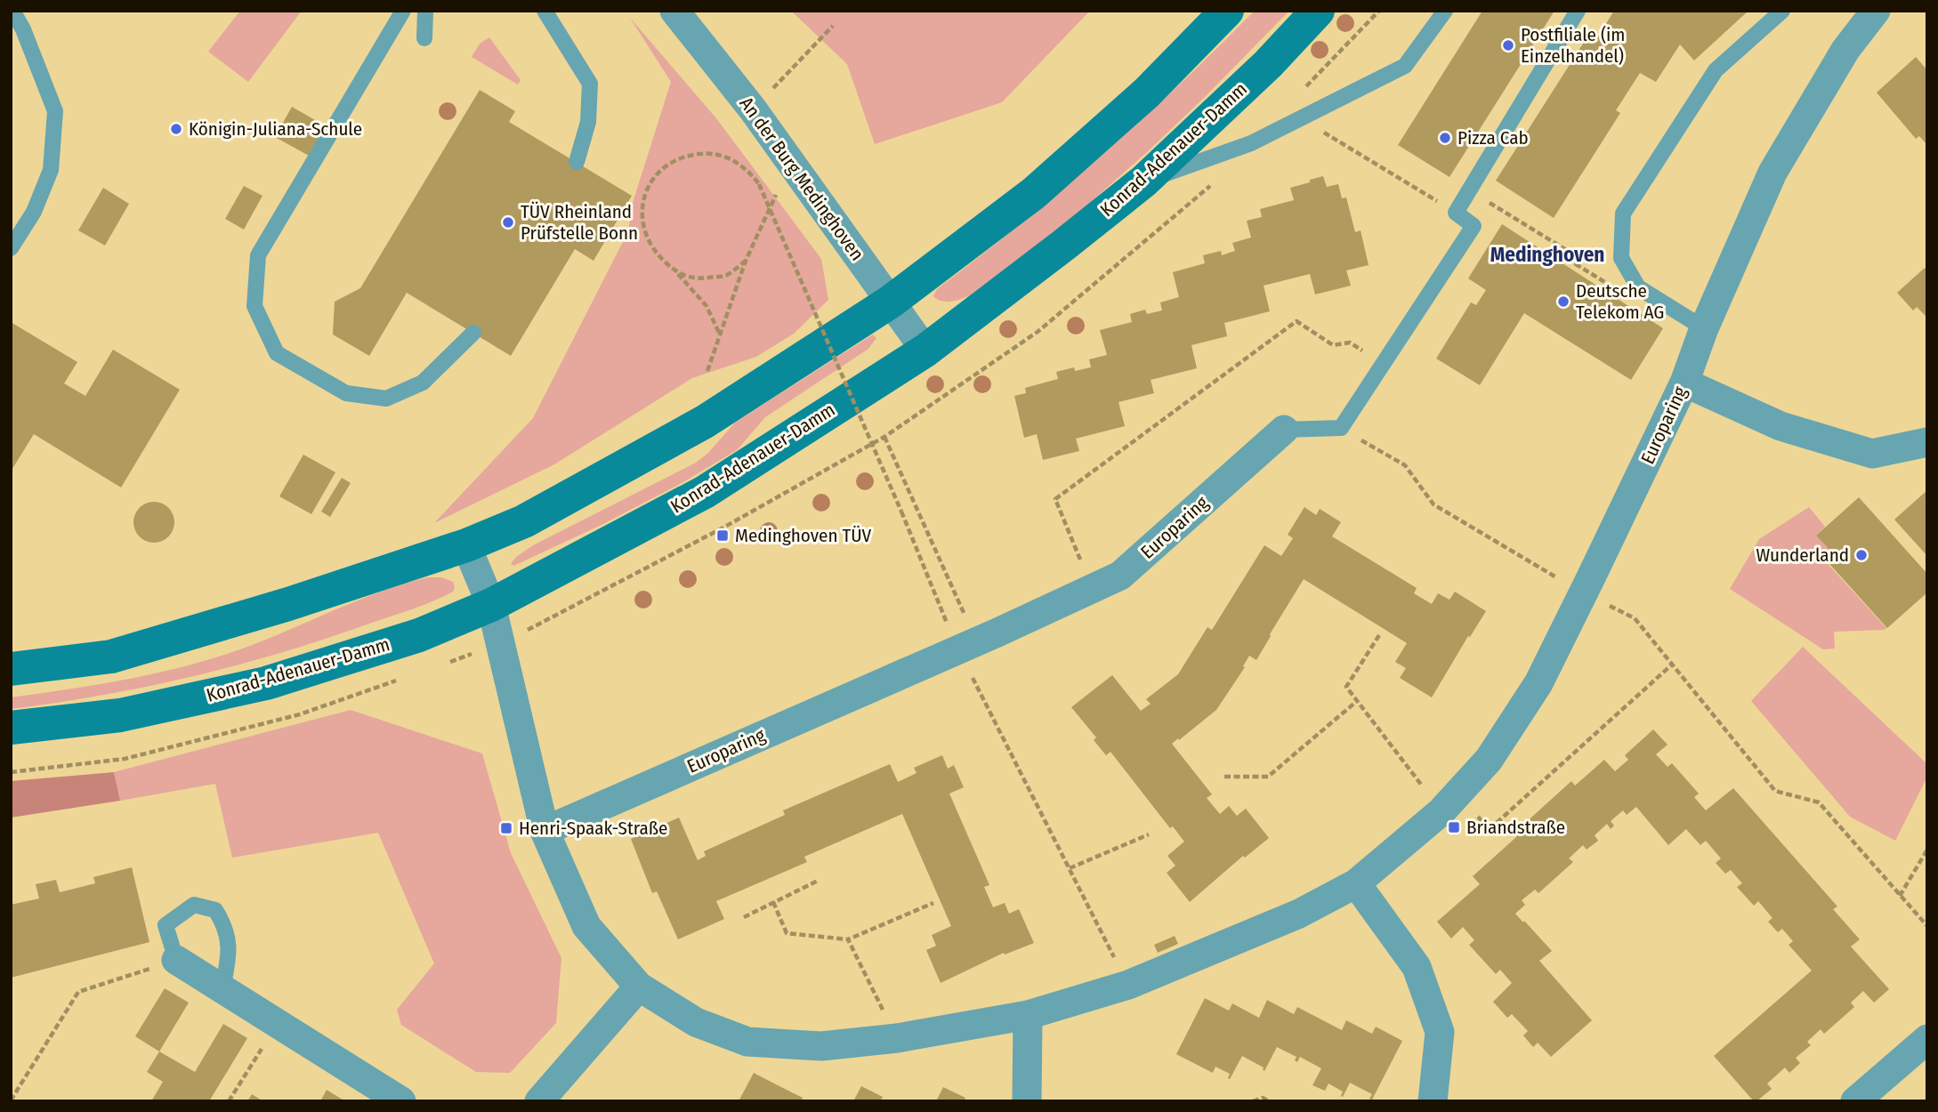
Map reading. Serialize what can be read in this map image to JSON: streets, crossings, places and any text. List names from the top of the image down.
{
  "streets": {
    "main road": ["Konrad-Adenauer-Damm"],
    "street": ["An der Burg Medinghoven", "Europaring"]
  },
  "crossings": [
    ["Konrad-Adenauer-Damm", "An der Burg Medinghoven"],
    ["Konrad-Adenauer-Damm", "Europaring"]
  ],
  "districts": ["Medinghoven"],
  "places": {
    "other": [
      "Postfiliale (im Einzelhandel)",
      "Königin-Juliana-Schule",
      "Pizza Cab",
      "TÜV Rheinland Prüfstelle Bonn",
      "Deutsche Telekom AG",
      "Wunderland"
    ],
    "transit": ["Medinghoven TÜV", "Briandstraße", "Henri-Spaak-Straße"]
  }
}
